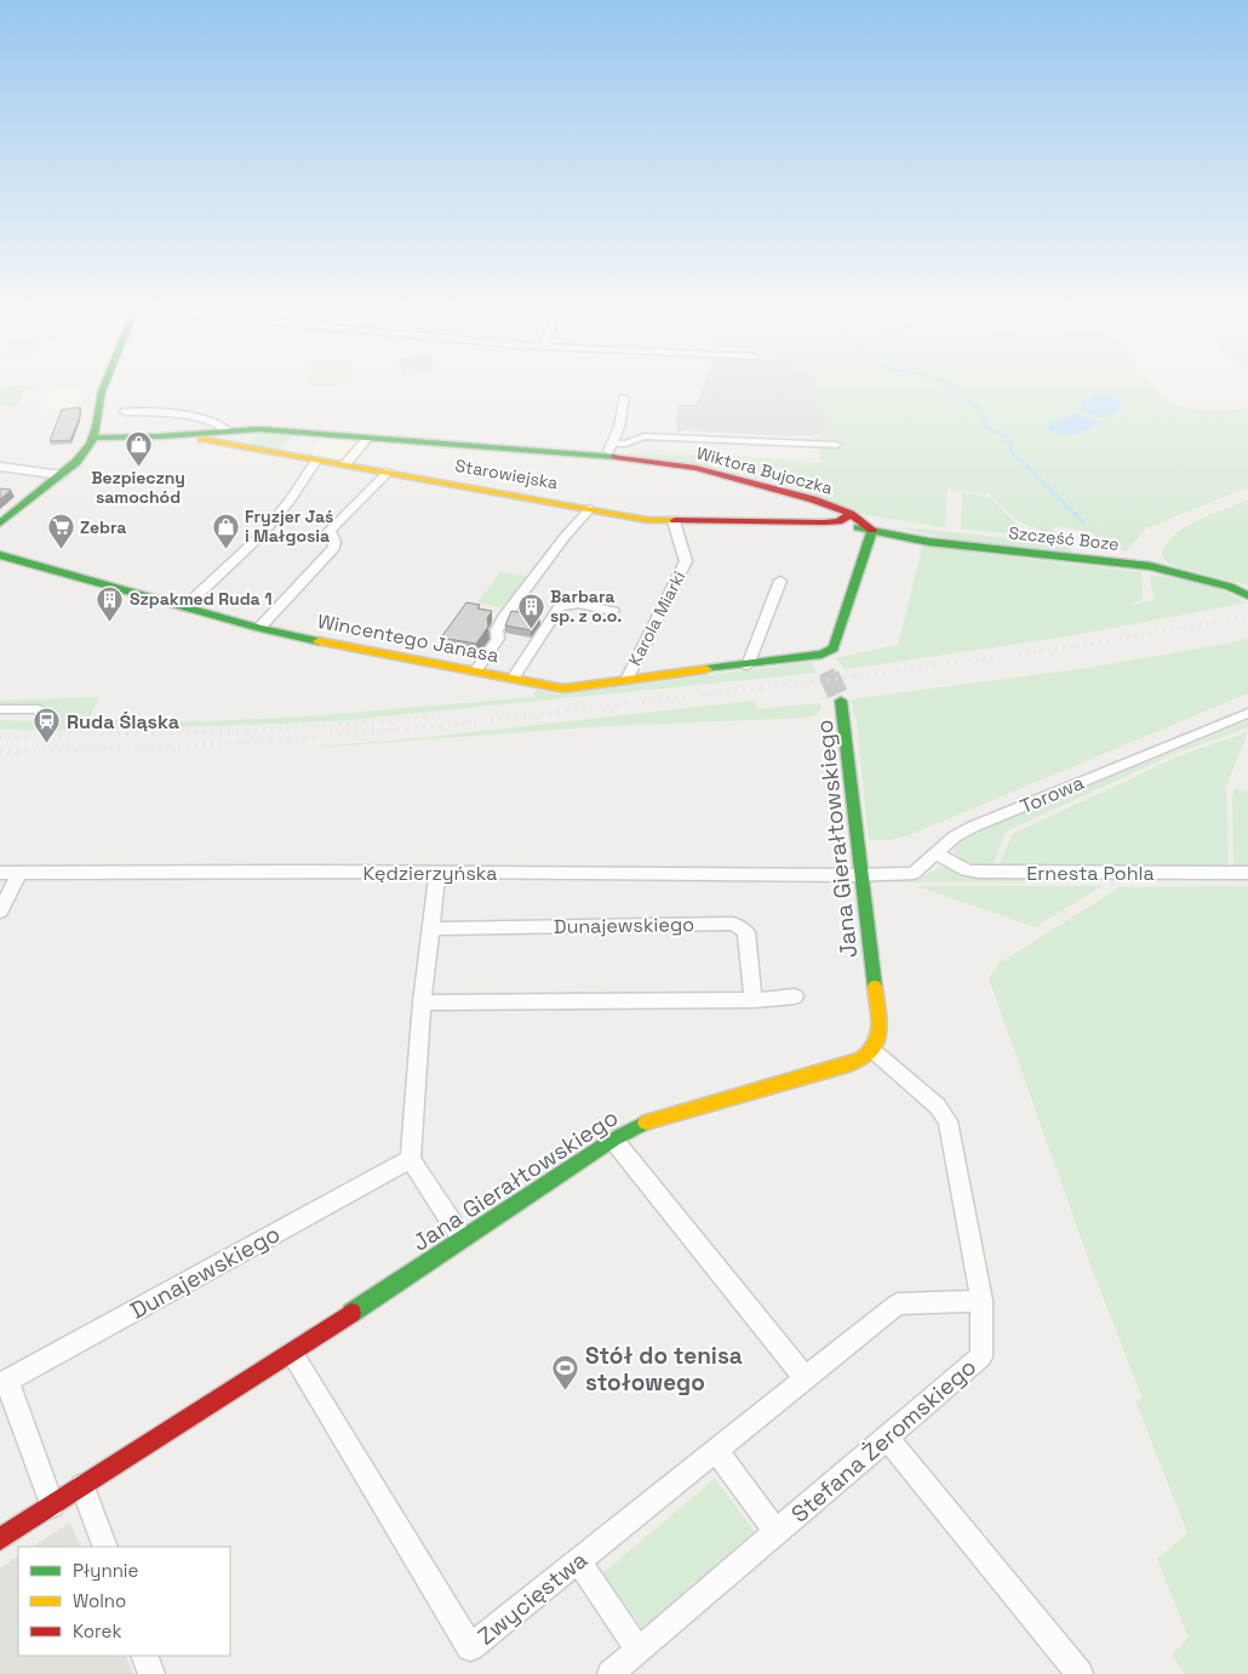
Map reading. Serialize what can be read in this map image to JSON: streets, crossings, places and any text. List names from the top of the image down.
{
  "streets": {
    "street": [
      "Wiktora Bujoczka",
      "Starowiejska",
      "Szczęść Boze",
      "Karola Miarki",
      "Wincentego Janasa",
      "Torowa",
      "Jana Gierałtowskiego",
      "Kędzierzyńska",
      "Ernesta Pohla",
      "Dunajewskiego",
      "Stefana Żeromskiego",
      "Zwycięstwa"
    ]
  },
  "crossings": [
    ["Wiktora Bujoczka", "Starowiejska"],
    ["Wiktora Bujoczka", "Szczęść Boze"],
    ["Starowiejska", "Szczęść Boze"],
    ["Starowiejska", "Karola Miarki"],
    ["Karola Miarki", "Wincentego Janasa"],
    ["Torowa", "Jana Gierałtowskiego"],
    ["Torowa", "Kędzierzyńska"],
    ["Torowa", "Ernesta Pohla"],
    ["Jana Gierałtowskiego", "Kędzierzyńska"],
    ["Jana Gierałtowskiego", "Stefana Żeromskiego"],
    ["Jana Gierałtowskiego", "Zwycięstwa"],
    ["Stefana Żeromskiego", "Zwycięstwa"]
  ],
  "places": {
    "shop": ["Bezpieczny samochód", "Fryzjer Jaś i Małgosia"],
    "supermarket": ["Zebra"],
    "building": ["Szpakmed Ruda 1", "Barbara sp. z o.o."],
    "station": ["Ruda Śląska"],
    "sports": ["Stół do tenisa stołowego"]
  },
  "legend": ["Płynnie", "Wolno", "Korek"]
}
